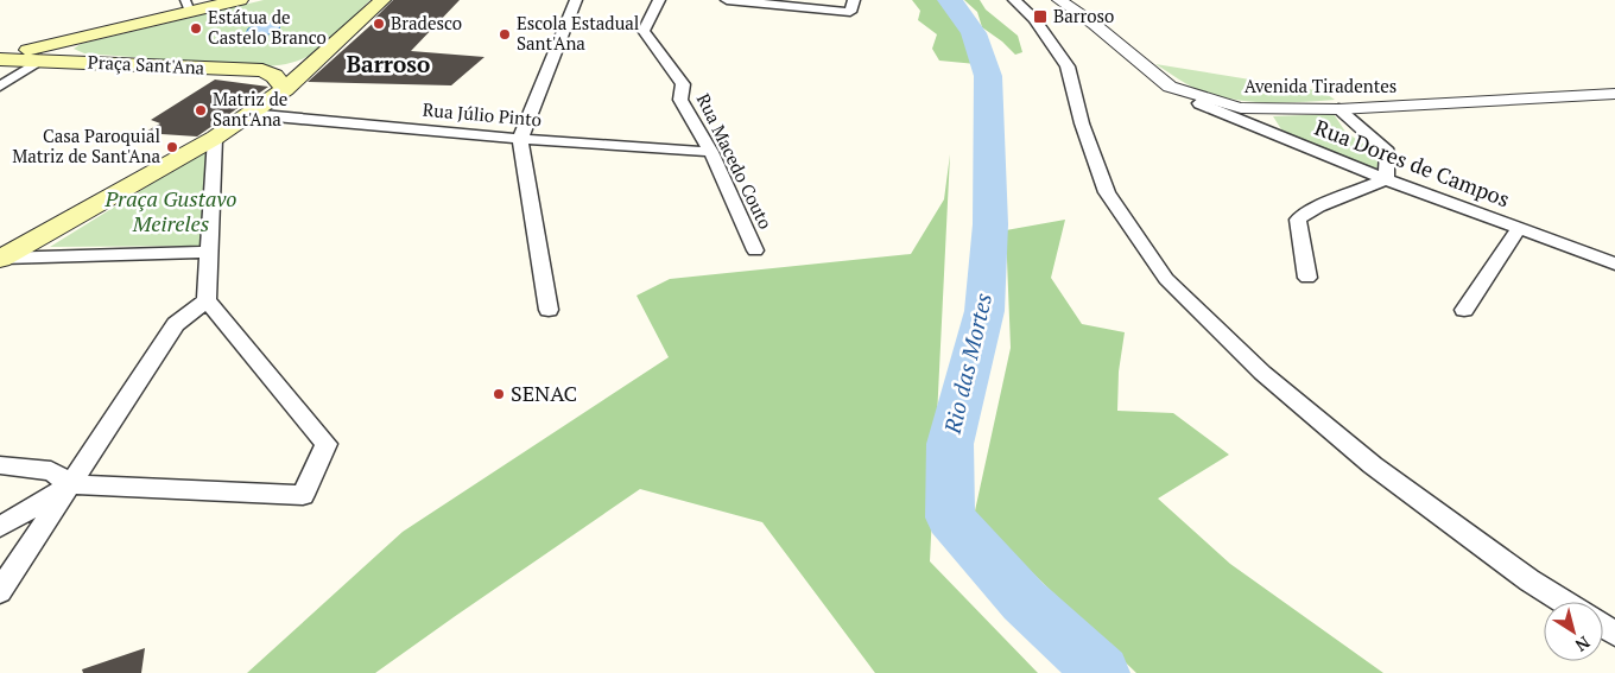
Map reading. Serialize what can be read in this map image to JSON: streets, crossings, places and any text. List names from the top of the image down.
{
  "streets": {
    "main road": ["Praça Sant'Ana"],
    "street": [
      "Avenida Tiradentes",
      "Rua Júlio Pinto",
      "Rua Macedo Couto",
      "Rua Dores de Campos"
    ]
  },
  "crossings": [
    ["Avenida Tiradentes", "Rua Dores de Campos"],
    ["Rua Júlio Pinto", "Rua Macedo Couto"]
  ],
  "districts": ["Barroso"],
  "water": ["Rio das Mortes"],
  "parks": ["Praça Gustavo Meireles"],
  "places": {
    "transit": ["Barroso"],
    "other": [
      "Bradesco",
      "Estátua de Castelo Branco",
      "Escola Estadual Sant'Ana",
      "Matriz de Sant'Ana",
      "Casa Paroquial Matriz de Sant'Ana",
      "SENAC"
    ]
  },
  "north": "bottom right"
}
